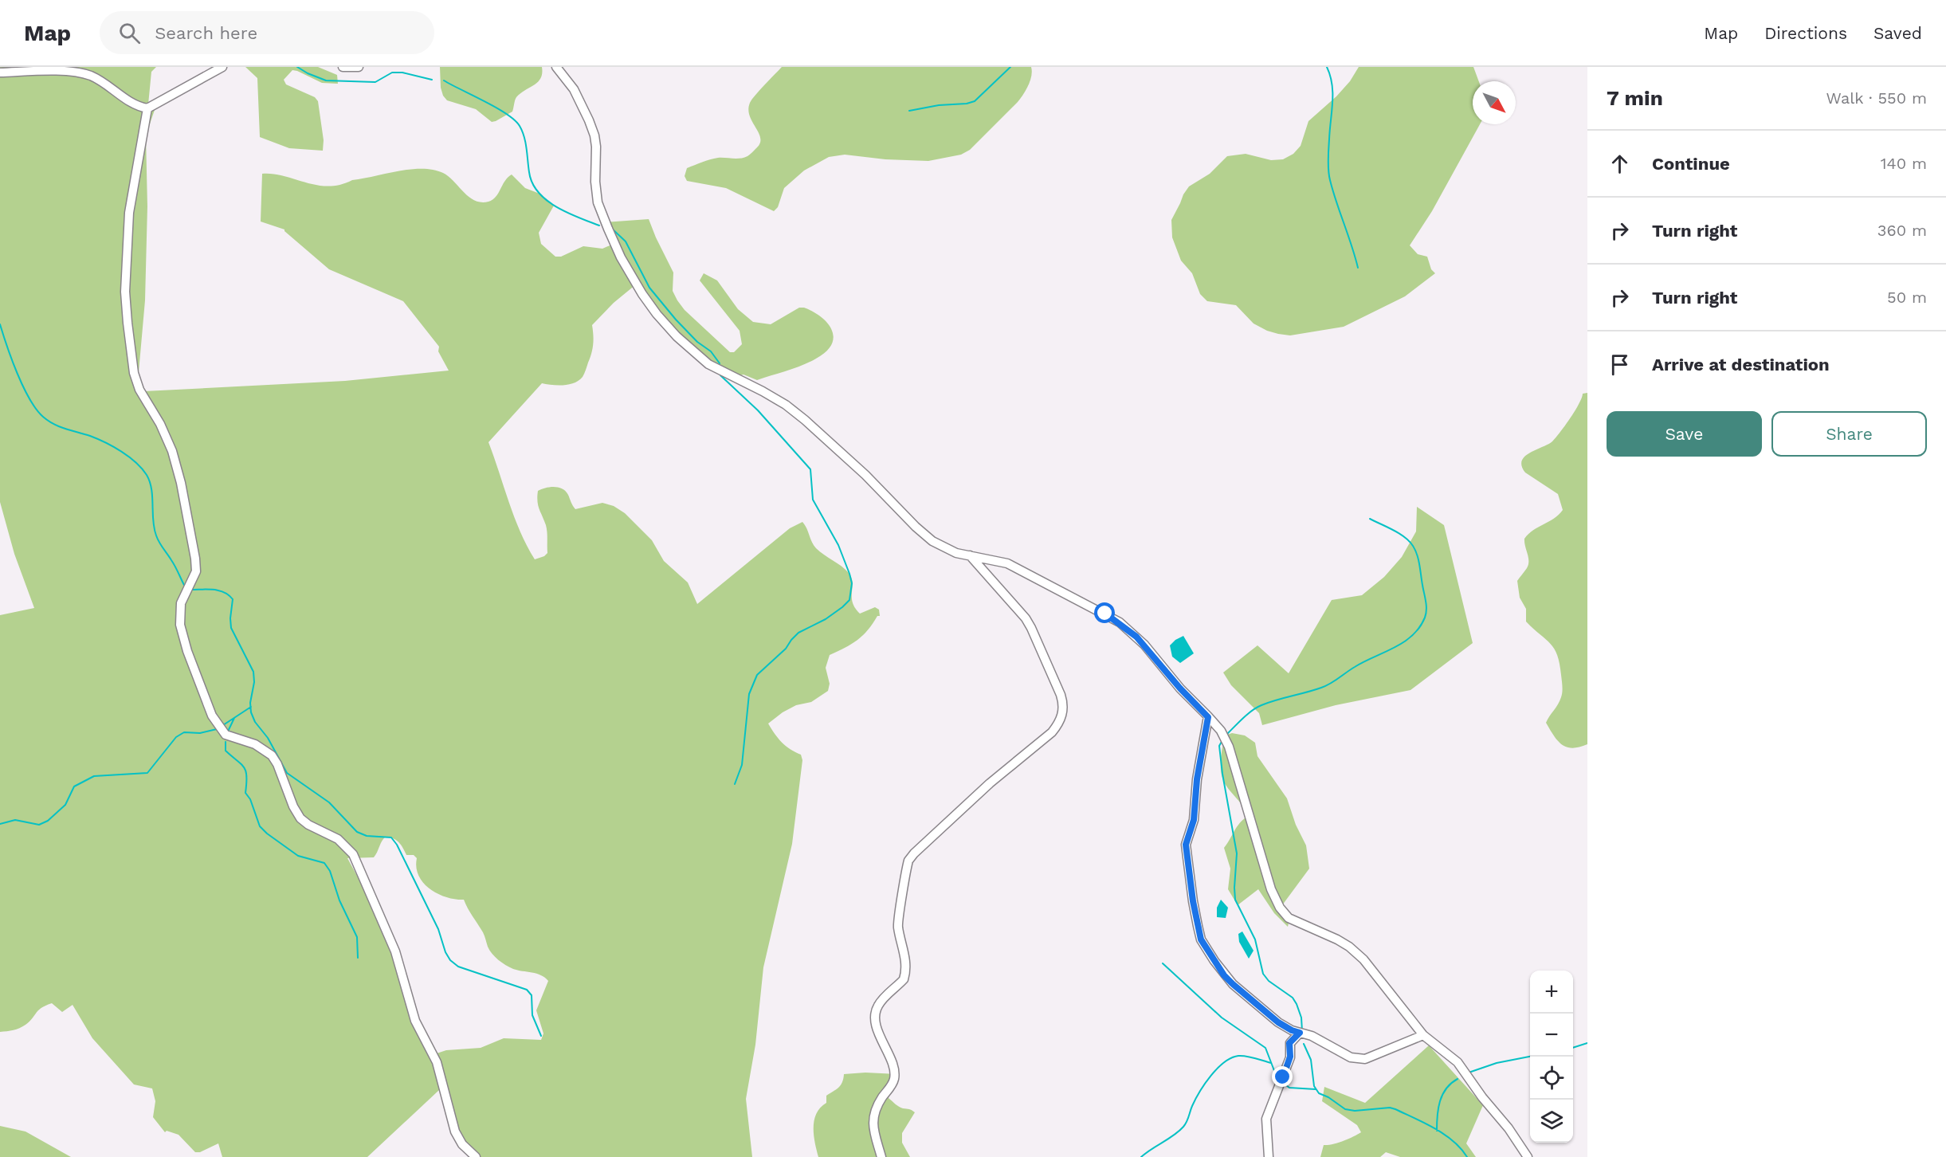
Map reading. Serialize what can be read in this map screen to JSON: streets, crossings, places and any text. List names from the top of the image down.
{
  "north": "bottom right",
  "page": {
    "header": "Map",
    "search": "Search here",
    "nav": ["Map", "Directions", "Saved"],
    "heading": ["7 min", "Walk · 550 m"],
    "list": [
      ["Continue", "140 m"],
      ["Turn right", "360 m"],
      ["Turn right", "50 m"],
      "Arrive at destination"
    ],
    "buttons": ["Save", "Share"],
    "map_buttons": ["+", "−"]
  }
}
